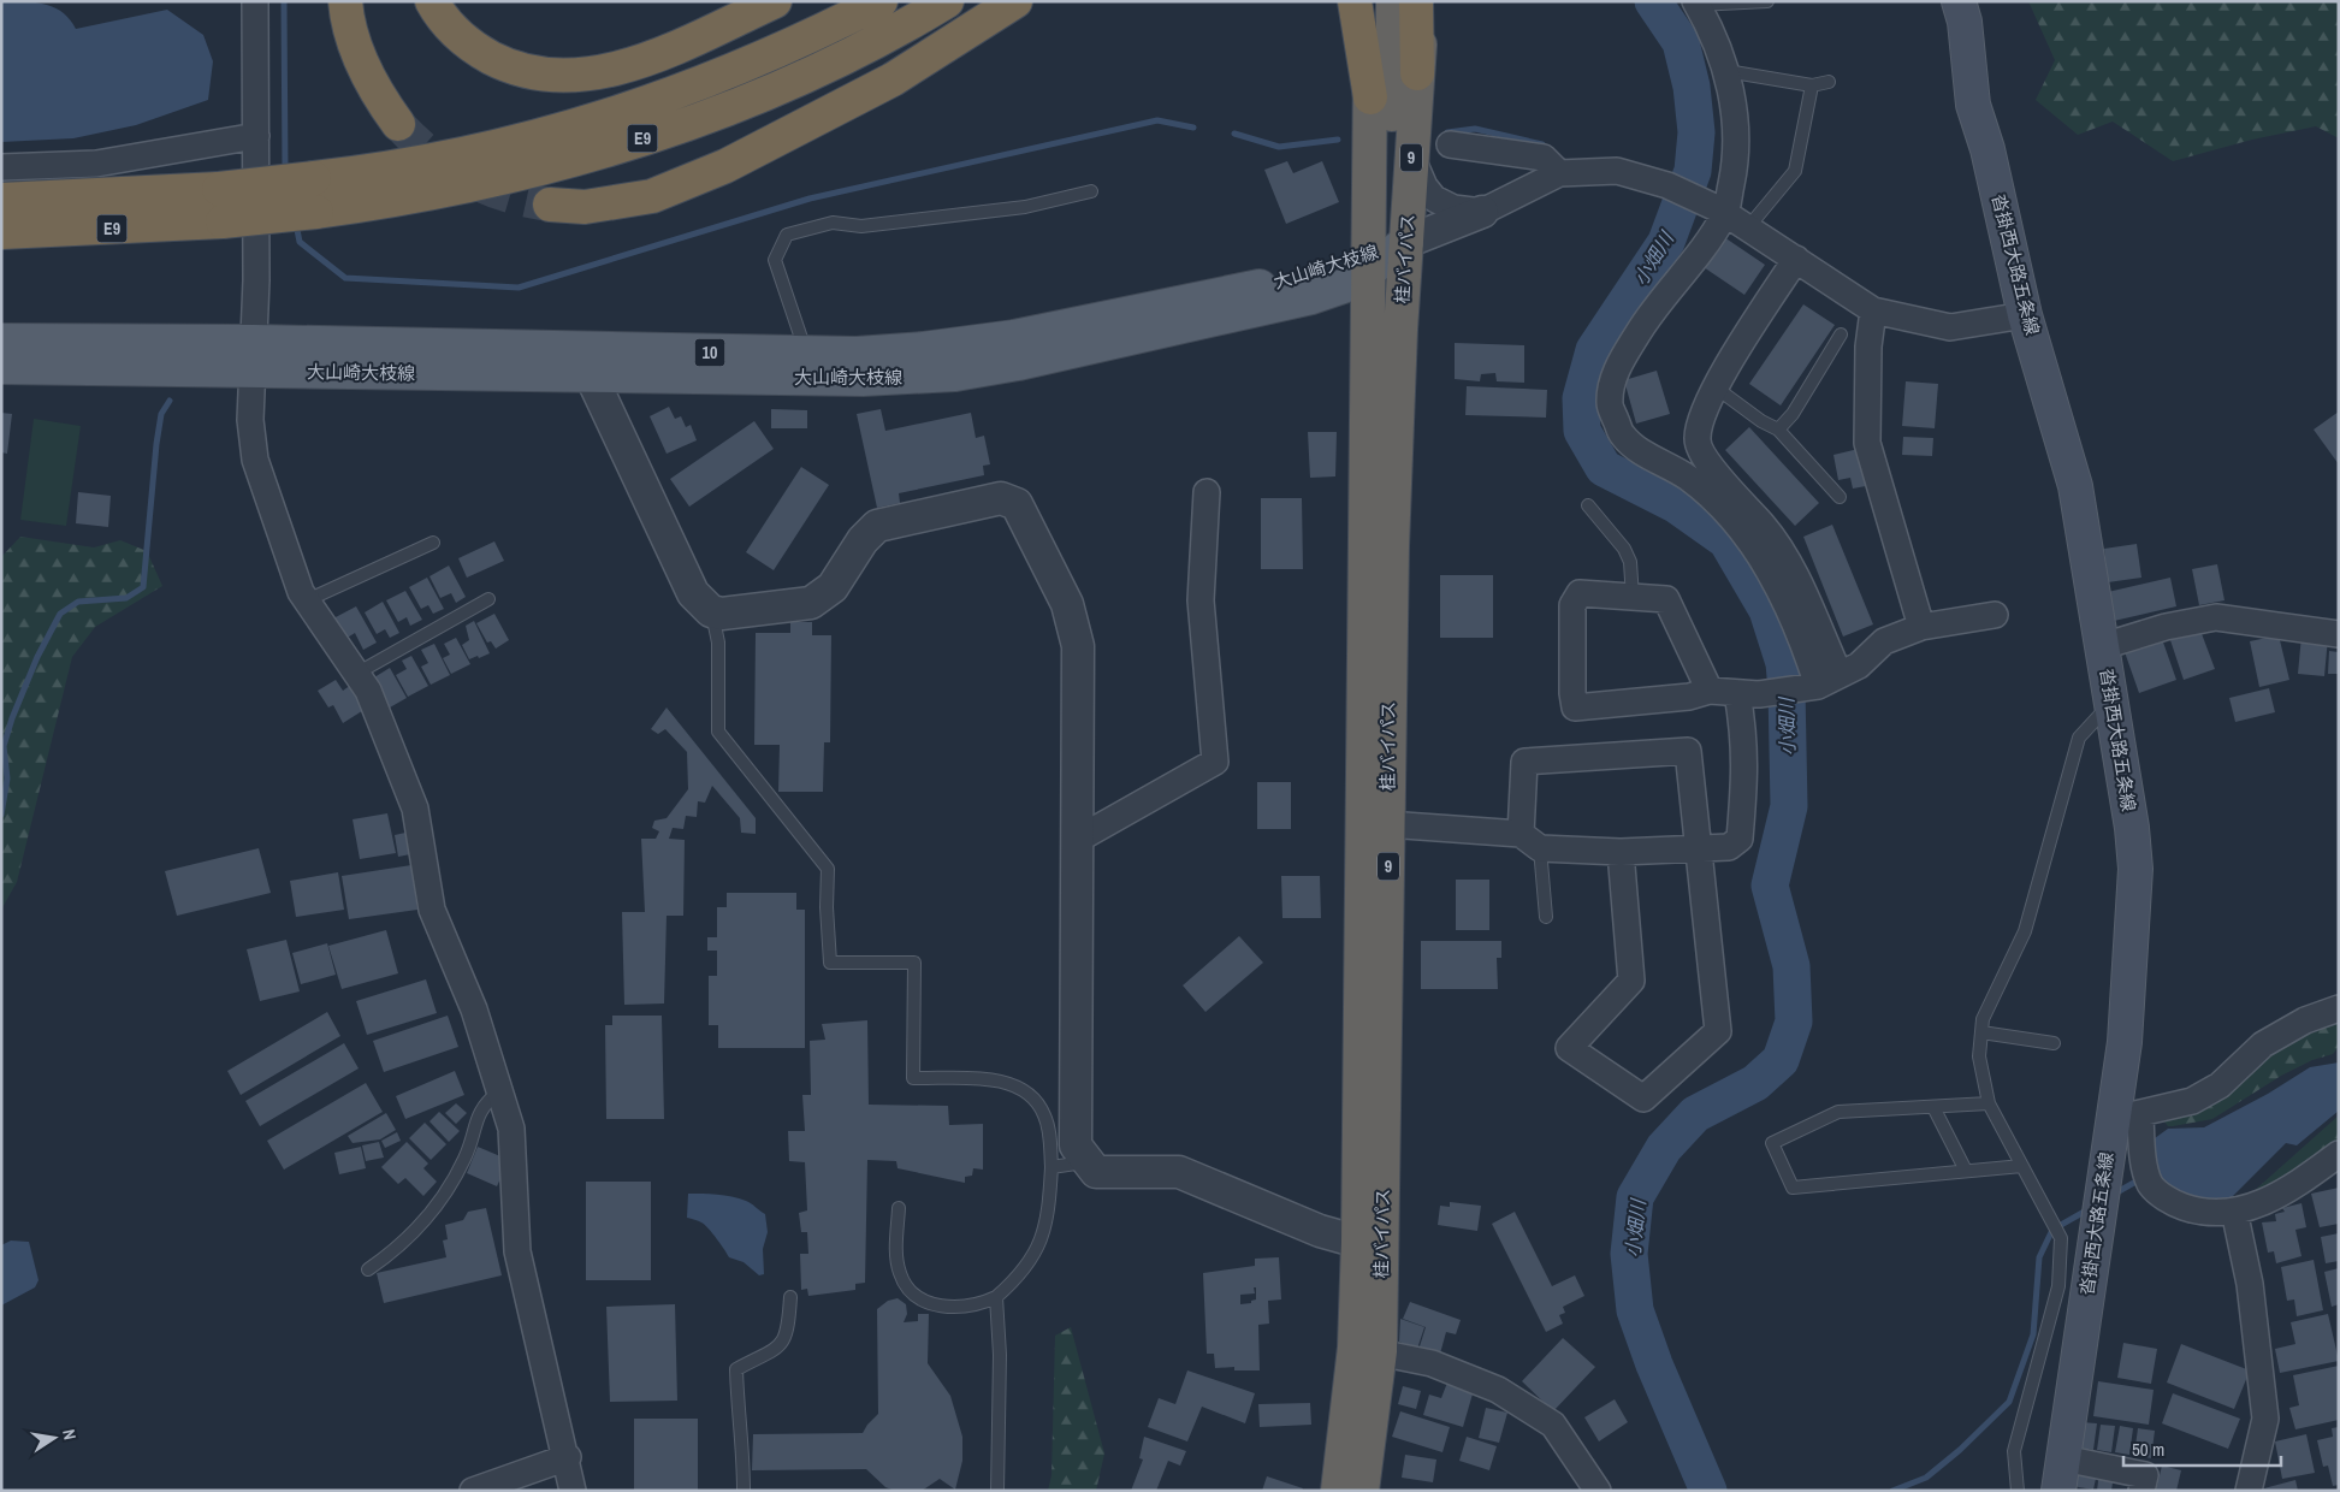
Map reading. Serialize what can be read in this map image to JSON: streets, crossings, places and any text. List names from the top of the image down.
{
  "streets": {
    "highway": ["E9", "9", "桂バイパス"],
    "main road": ["沓掛西大路五条線", "大山崎大枝線", "10"]
  },
  "crossings": [
    ["桂バイパス", "大山崎大枝線"]
  ],
  "water": ["小畑川"],
  "scale_bar": "50 m",
  "north": "right"
}
